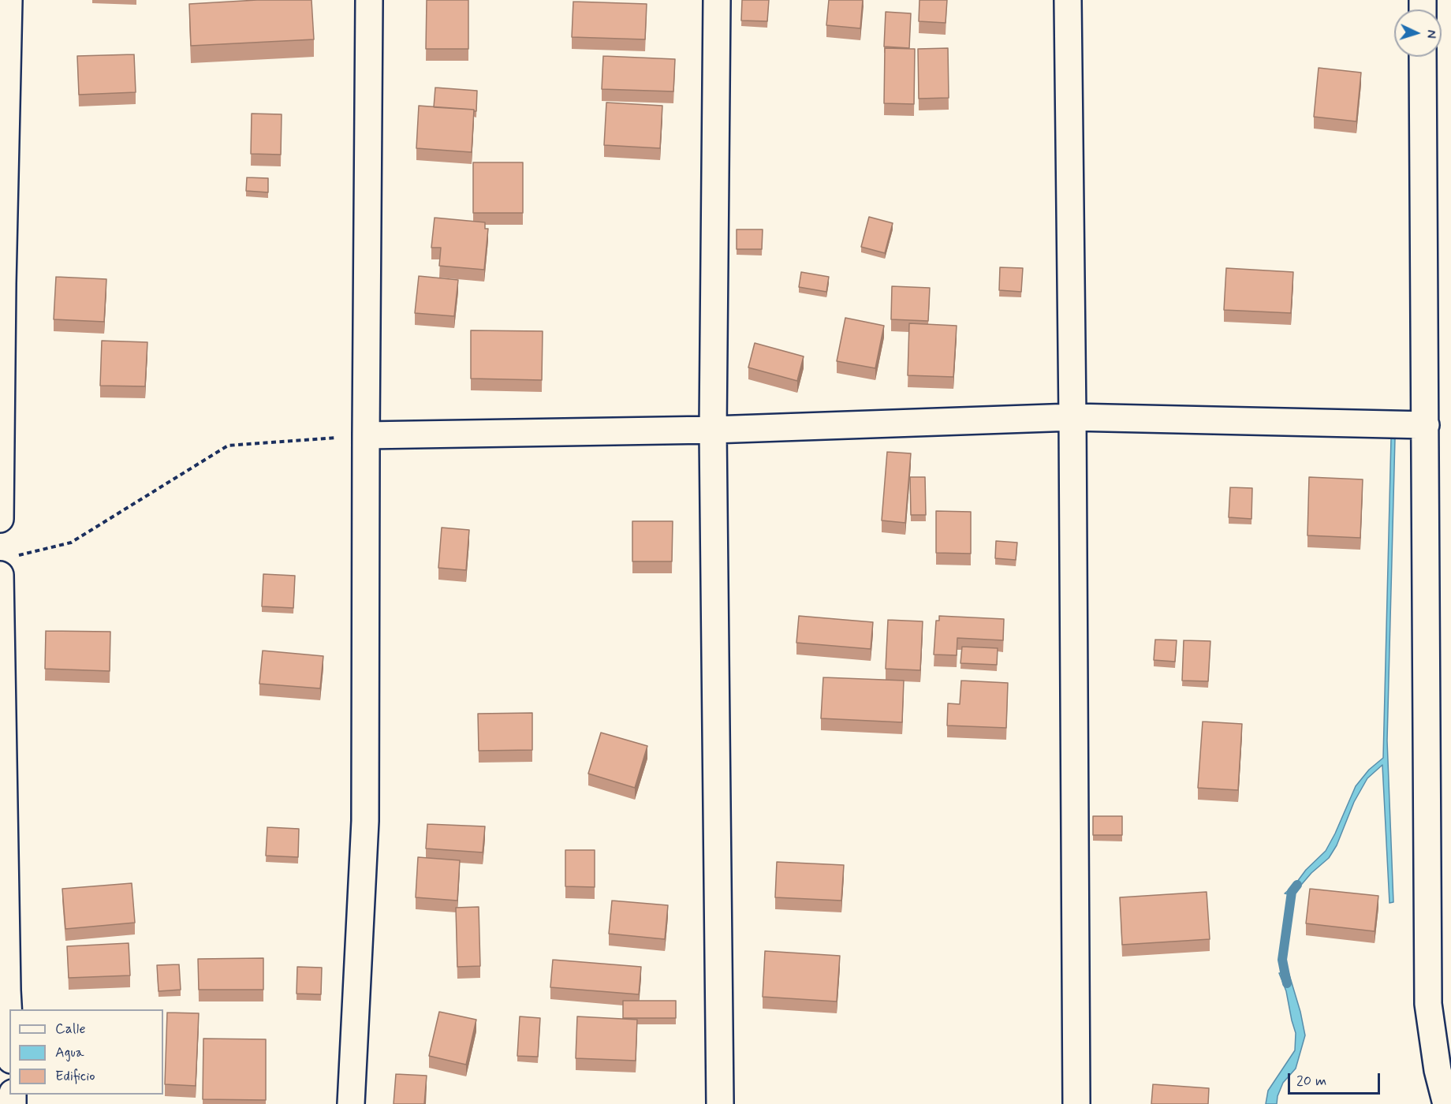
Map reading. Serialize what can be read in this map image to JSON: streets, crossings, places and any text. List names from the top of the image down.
{
  "legend": ["Calle", "Agua", "Edificio"],
  "scale_bar": "20 m",
  "north": "right"
}
